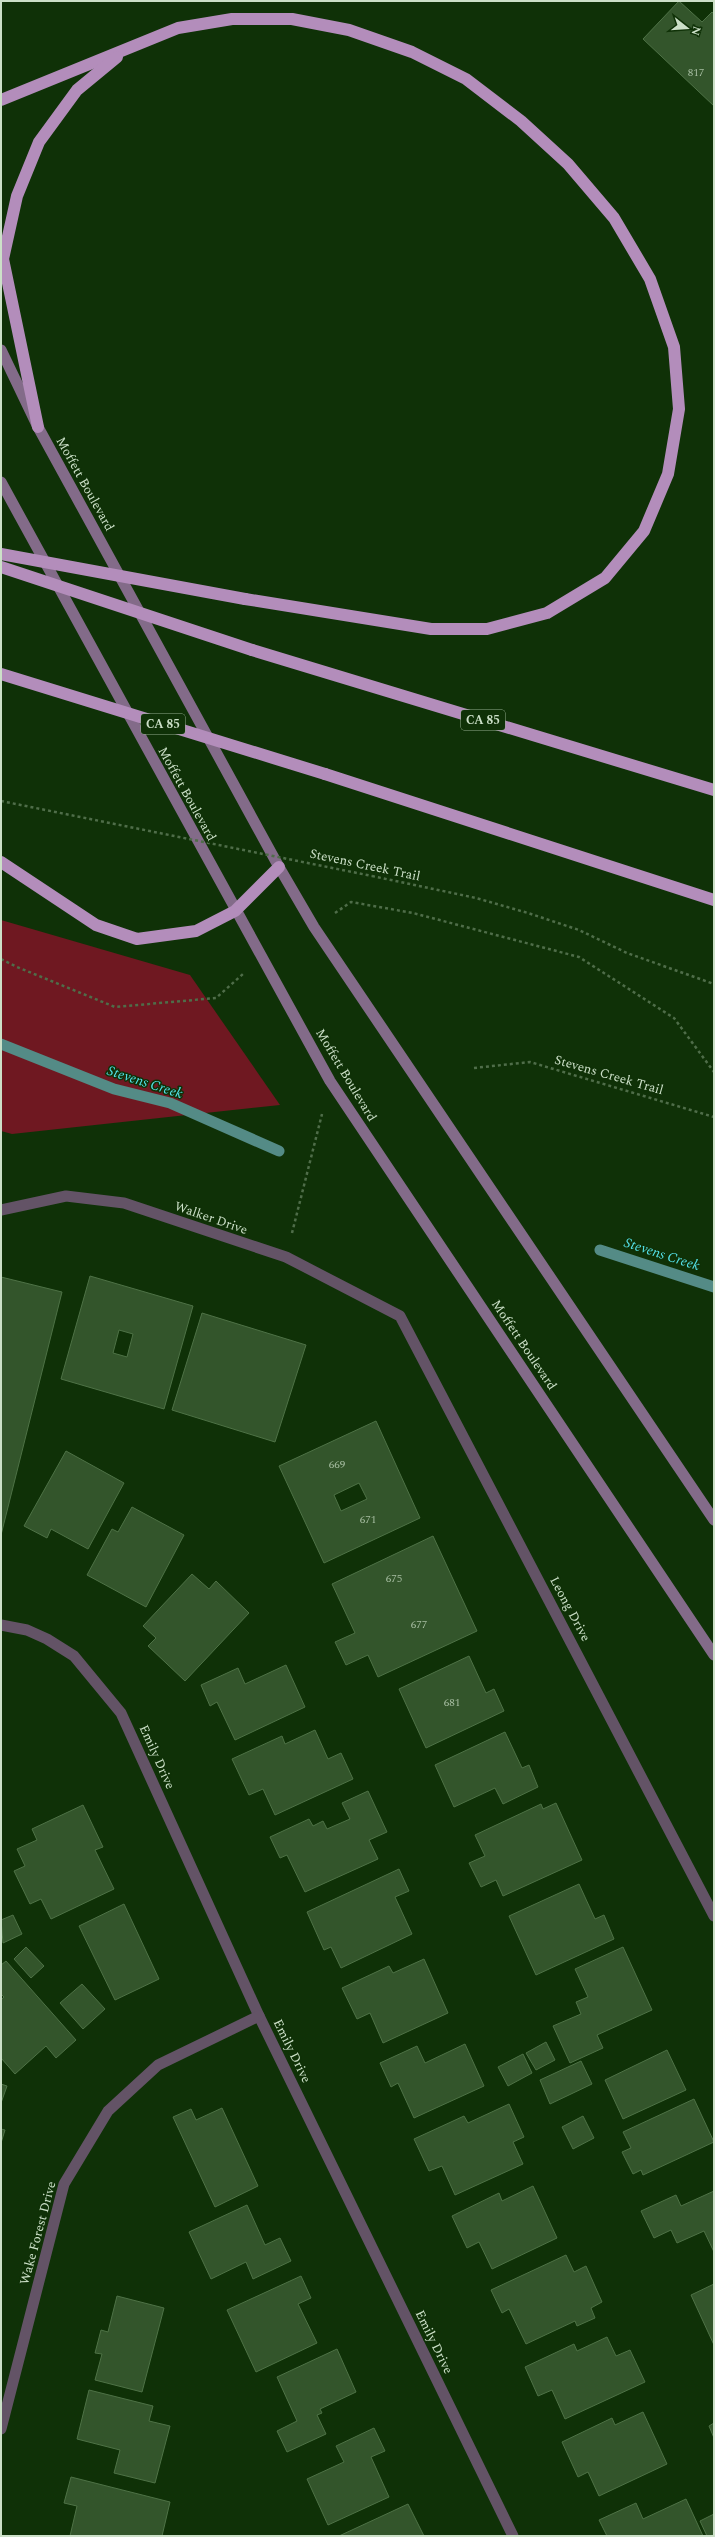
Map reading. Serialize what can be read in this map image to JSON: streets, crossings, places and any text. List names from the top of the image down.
{
  "streets": {
    "highway": ["CA 85"],
    "main road": ["Moffett Boulevard"],
    "street": [
      "Walker Drive",
      "Leong Drive",
      "Emily Drive",
      "Wake Forest Drive"
    ],
    "path": ["Stevens Creek Trail"]
  },
  "crossings": [
    ["Walker Drive", "Leong Drive"],
    ["Emily Drive", "Wake Forest Drive"]
  ],
  "water": ["Stevens Creek"],
  "house_numbers": [
    "817",
    "669",
    "671",
    "675",
    "677",
    "681"
  ],
  "north": "right"
}
